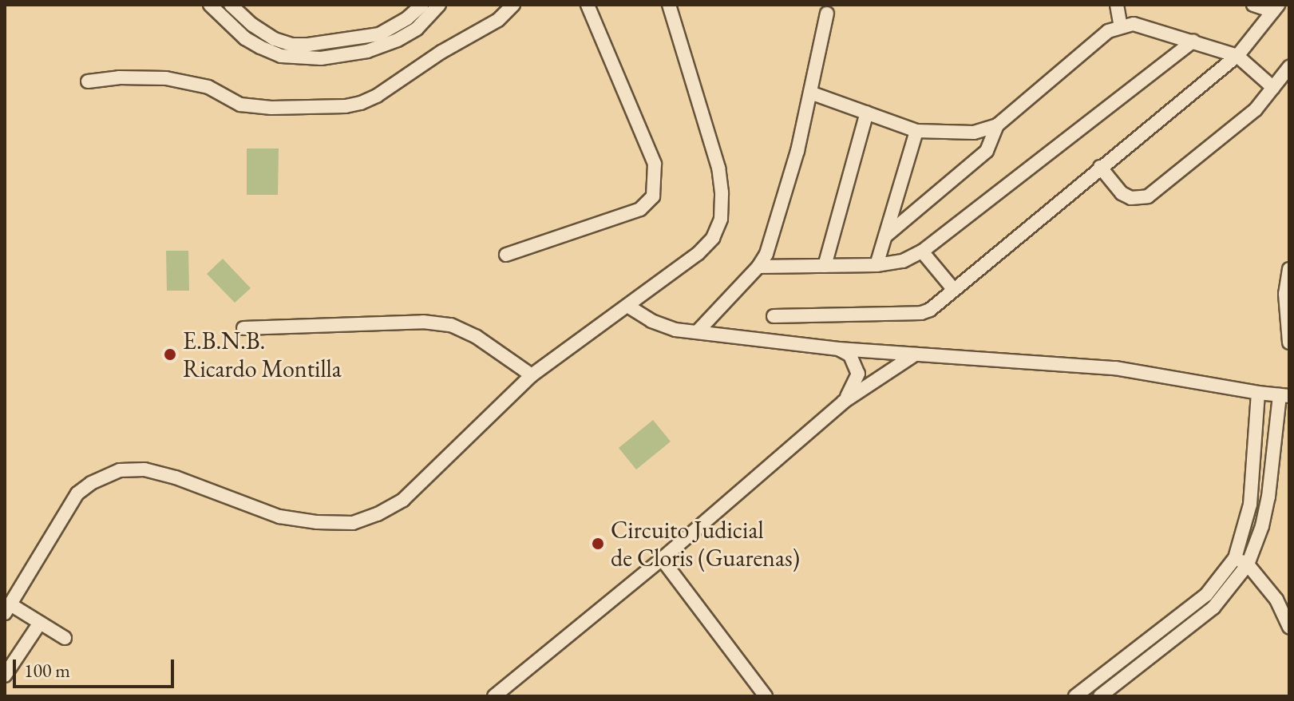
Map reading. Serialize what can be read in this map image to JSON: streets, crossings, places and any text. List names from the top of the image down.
{
  "places": ["E.B.N.B. Ricardo Montilla", "Circuito Judicial de Cloris (Guarenas)"],
  "scale_bar": "100 m"
}
